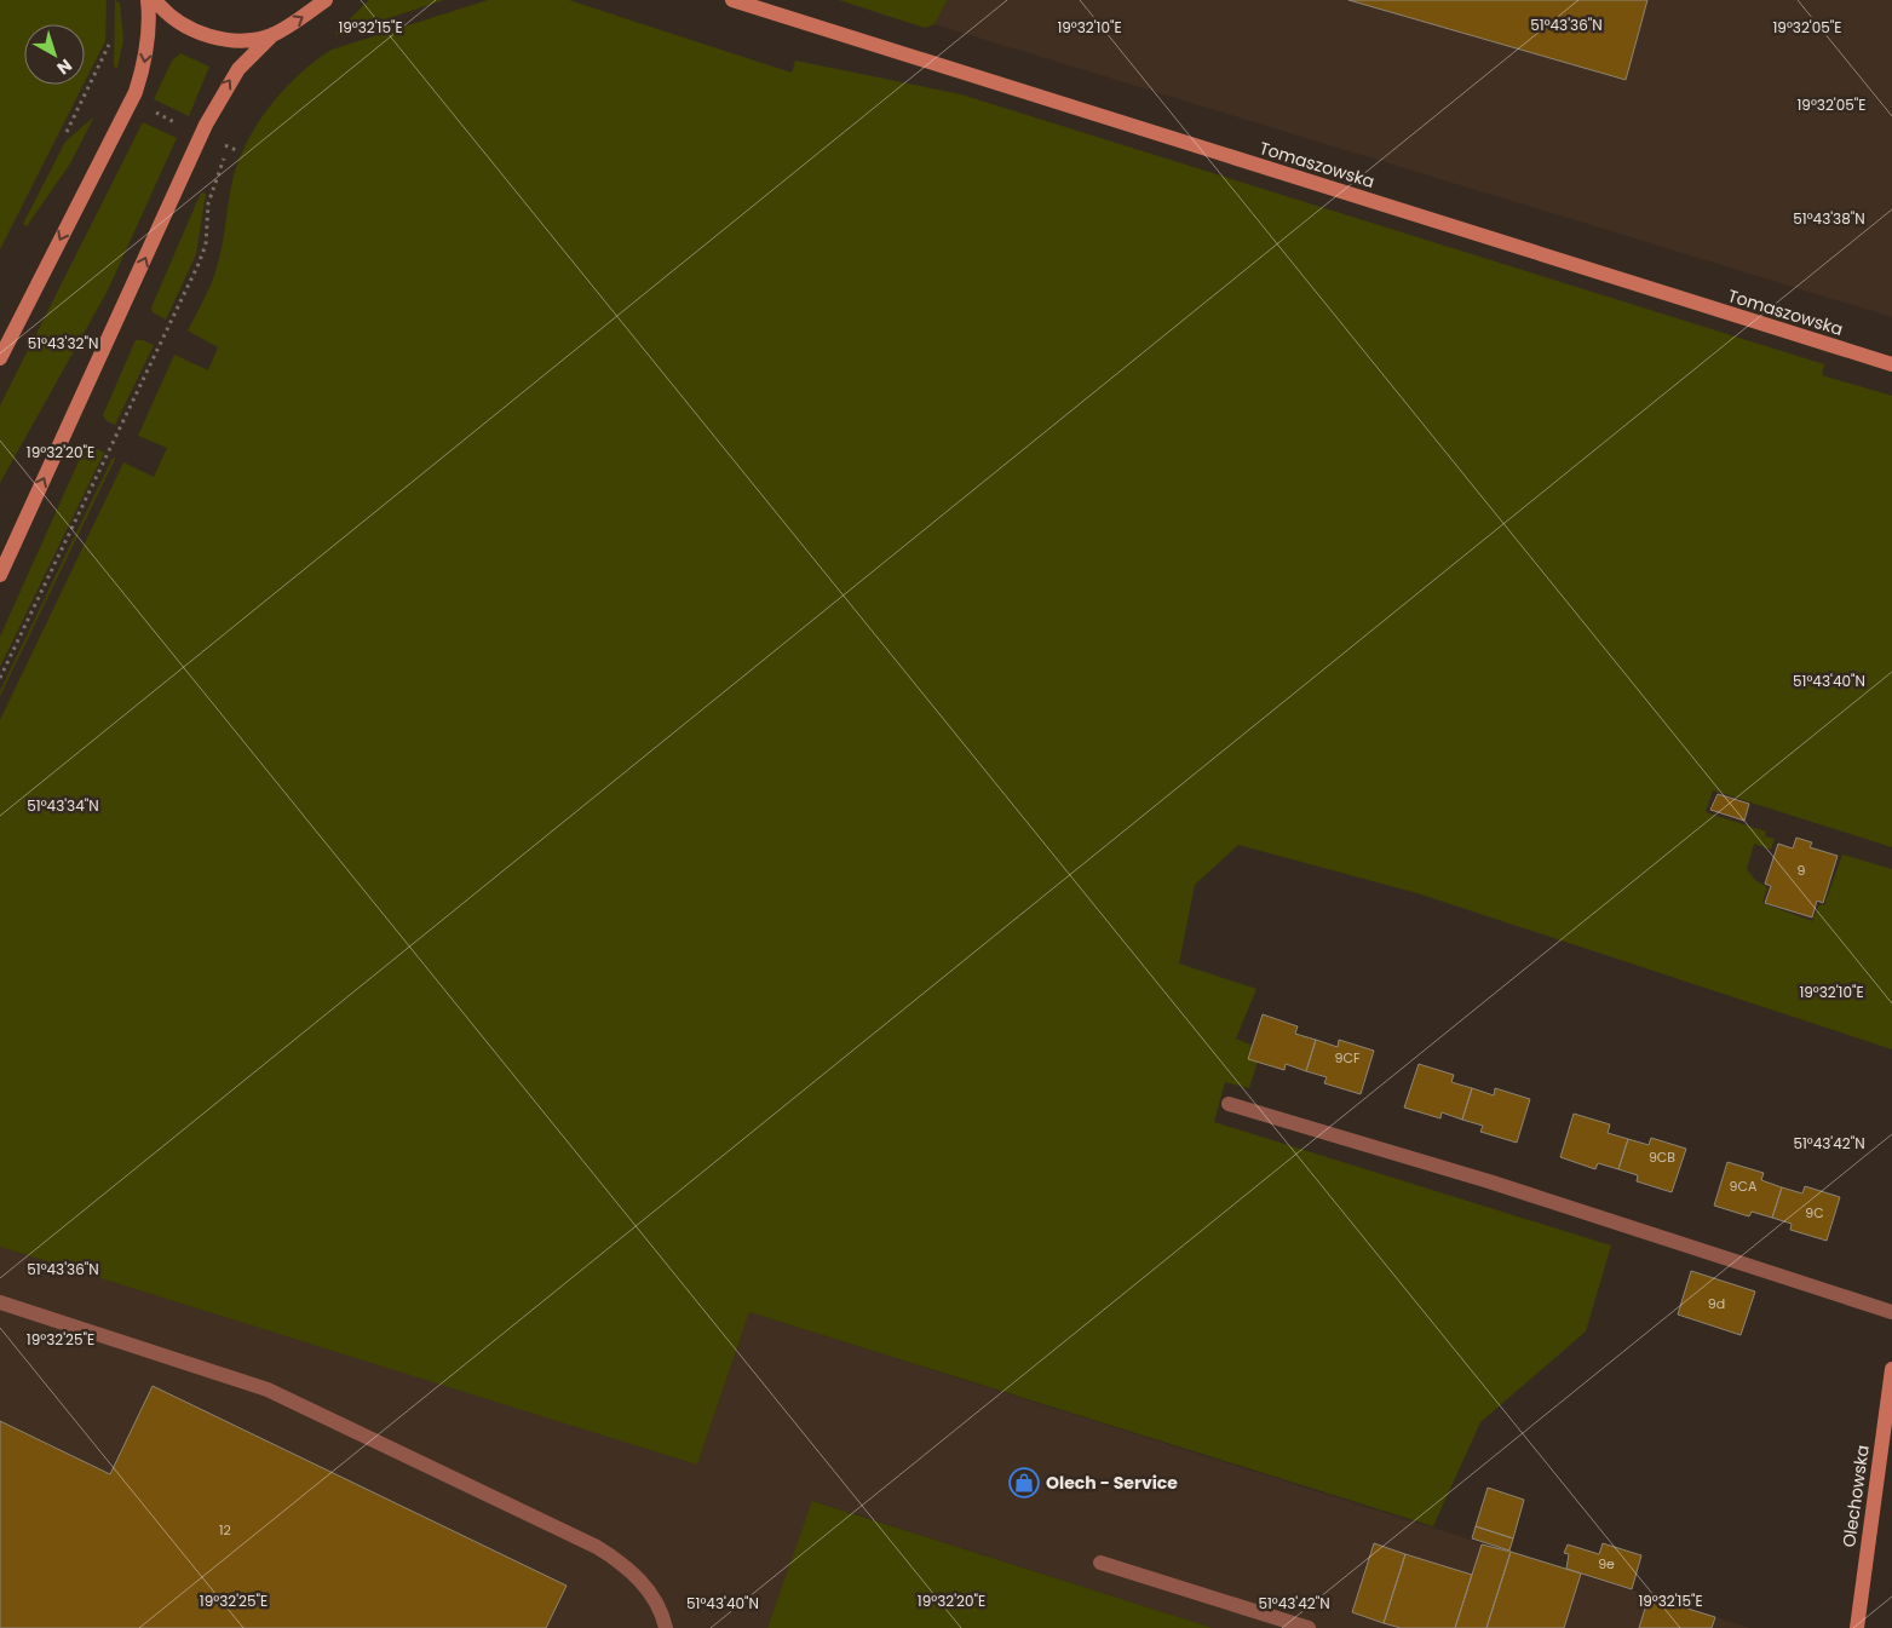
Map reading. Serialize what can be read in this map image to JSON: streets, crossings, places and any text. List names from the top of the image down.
{
  "streets": {
    "street": ["Tomaszowska", "Olechowska"]
  },
  "places": {
    "shop": ["Olech - Service"]
  },
  "house_numbers": [
    "9",
    "9CF",
    "9CB",
    "9CA",
    "9C",
    "9d",
    "12",
    "9e"
  ],
  "north": "bottom right",
  "coordinates": [
    "51°43'36\"N",
    "19°32'15\"E",
    "19°32'05\"E",
    "19°32'10\"E",
    "51°43'38\"N",
    "51°43'32\"N",
    "19°32'20\"E",
    "51°43'40\"N",
    "51°43'34\"N",
    "51°43'42\"N",
    "19°32'25\"E"
  ]
}
